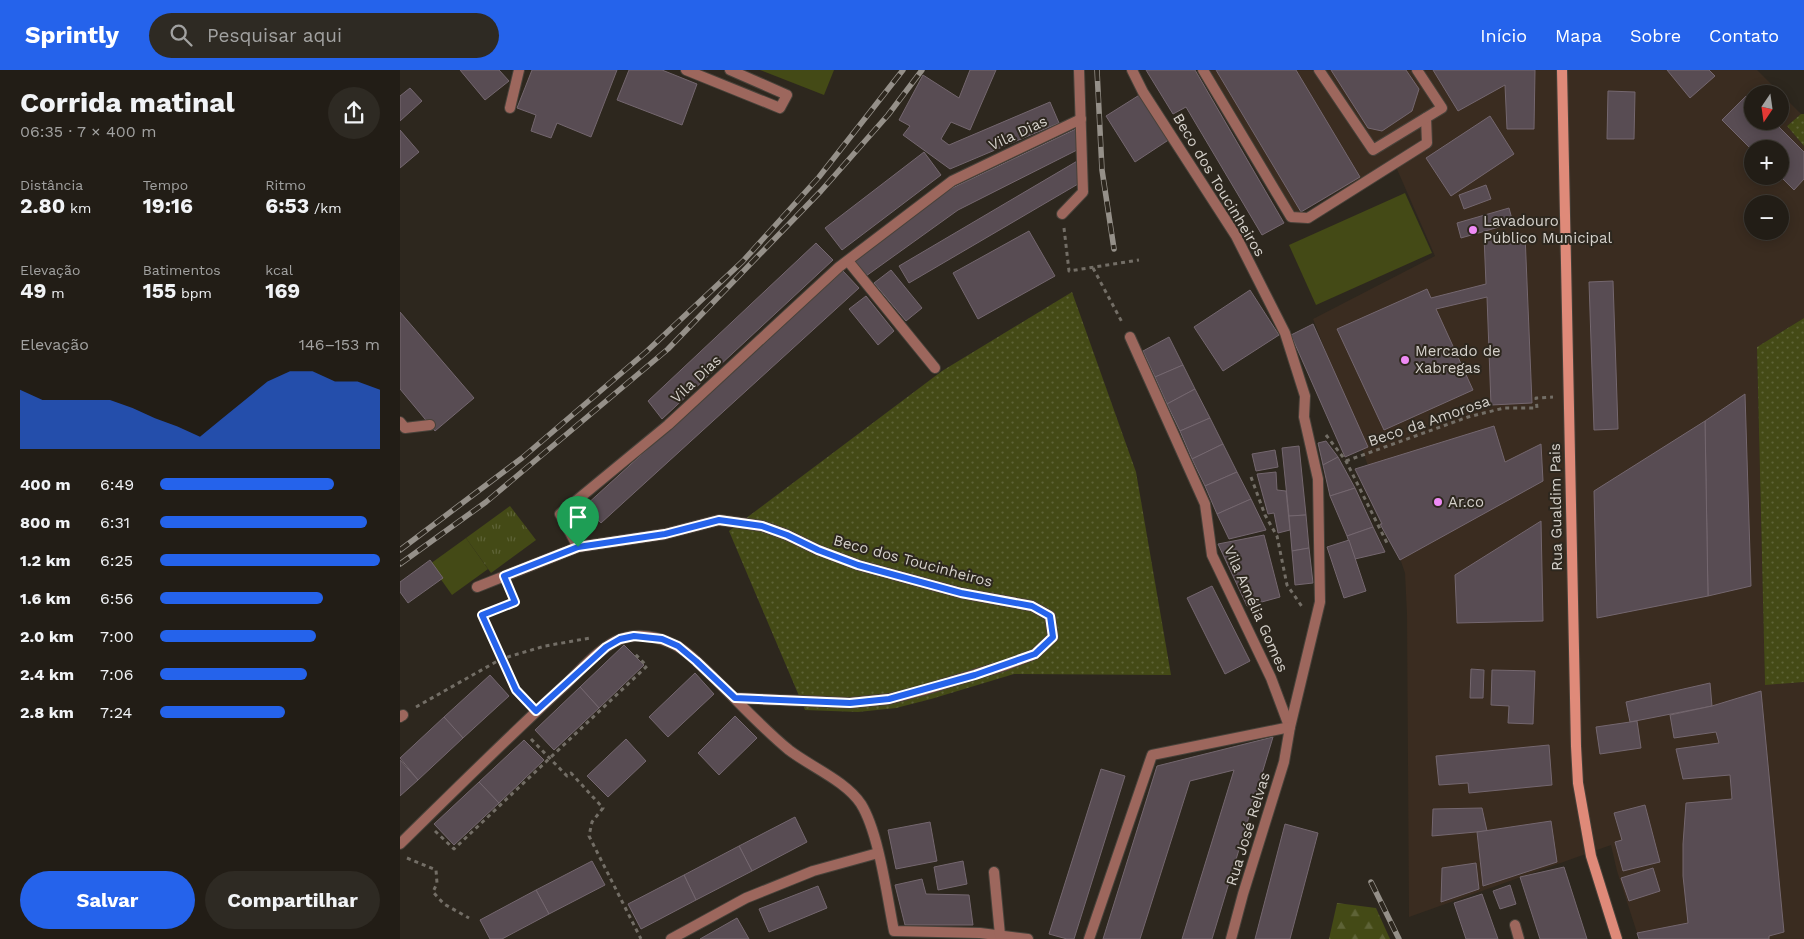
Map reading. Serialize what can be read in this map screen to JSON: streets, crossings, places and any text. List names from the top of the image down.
{
  "streets": {
    "main road": ["Rua Gualdim Pais"],
    "street": [
      "Vila Dias",
      "Beco dos Toucinheiros",
      "Vila Amélia Gomes",
      "Rua José Relvas"
    ],
    "path": ["Beco da Amorosa"]
  },
  "crossings": [
    ["Vila Dias", "Beco dos Toucinheiros"],
    ["Beco dos Toucinheiros", "Vila Amélia Gomes"],
    ["Beco dos Toucinheiros", "Rua José Relvas"],
    ["Beco da Amorosa", "Rua Gualdim Pais"],
    ["Vila Amélia Gomes", "Rua José Relvas"]
  ],
  "places": ["Lavadouro Público Municipal", "Mercado de Xabregas", "Ar.co"],
  "north": "bottom",
  "page": {
    "header": "Sprintly",
    "search": "Pesquisar aqui",
    "nav": [
      "Início",
      "Mapa",
      "Sobre",
      "Contato"
    ],
    "heading": ["Corrida matinal", "06:35 · 7 × 400 m"],
    "map_buttons": ["+", "−"],
    "stats": [
      ["Distância", "2.80 km"],
      ["Tempo", "19:16"],
      ["Ritmo", "6:53 /km"],
      ["Elevação", "49 m"],
      ["Batimentos", "155 bpm"],
      ["kcal", "169"]
    ],
    "chart": ["Elevação", "146–153 m"],
    "list": [
      {
        "name": "400 m",
        "note": "6:49"
      },
      {
        "name": "800 m",
        "note": "6:31"
      },
      {
        "name": "1.2 km",
        "note": "6:25"
      },
      {
        "name": "1.6 km",
        "note": "6:56"
      },
      {
        "name": "2.0 km",
        "note": "7:00"
      },
      {
        "name": "2.4 km",
        "note": "7:06"
      },
      {
        "name": "2.8 km",
        "note": "7:24"
      }
    ],
    "buttons": ["Salvar", "Compartilhar"]
  }
}
